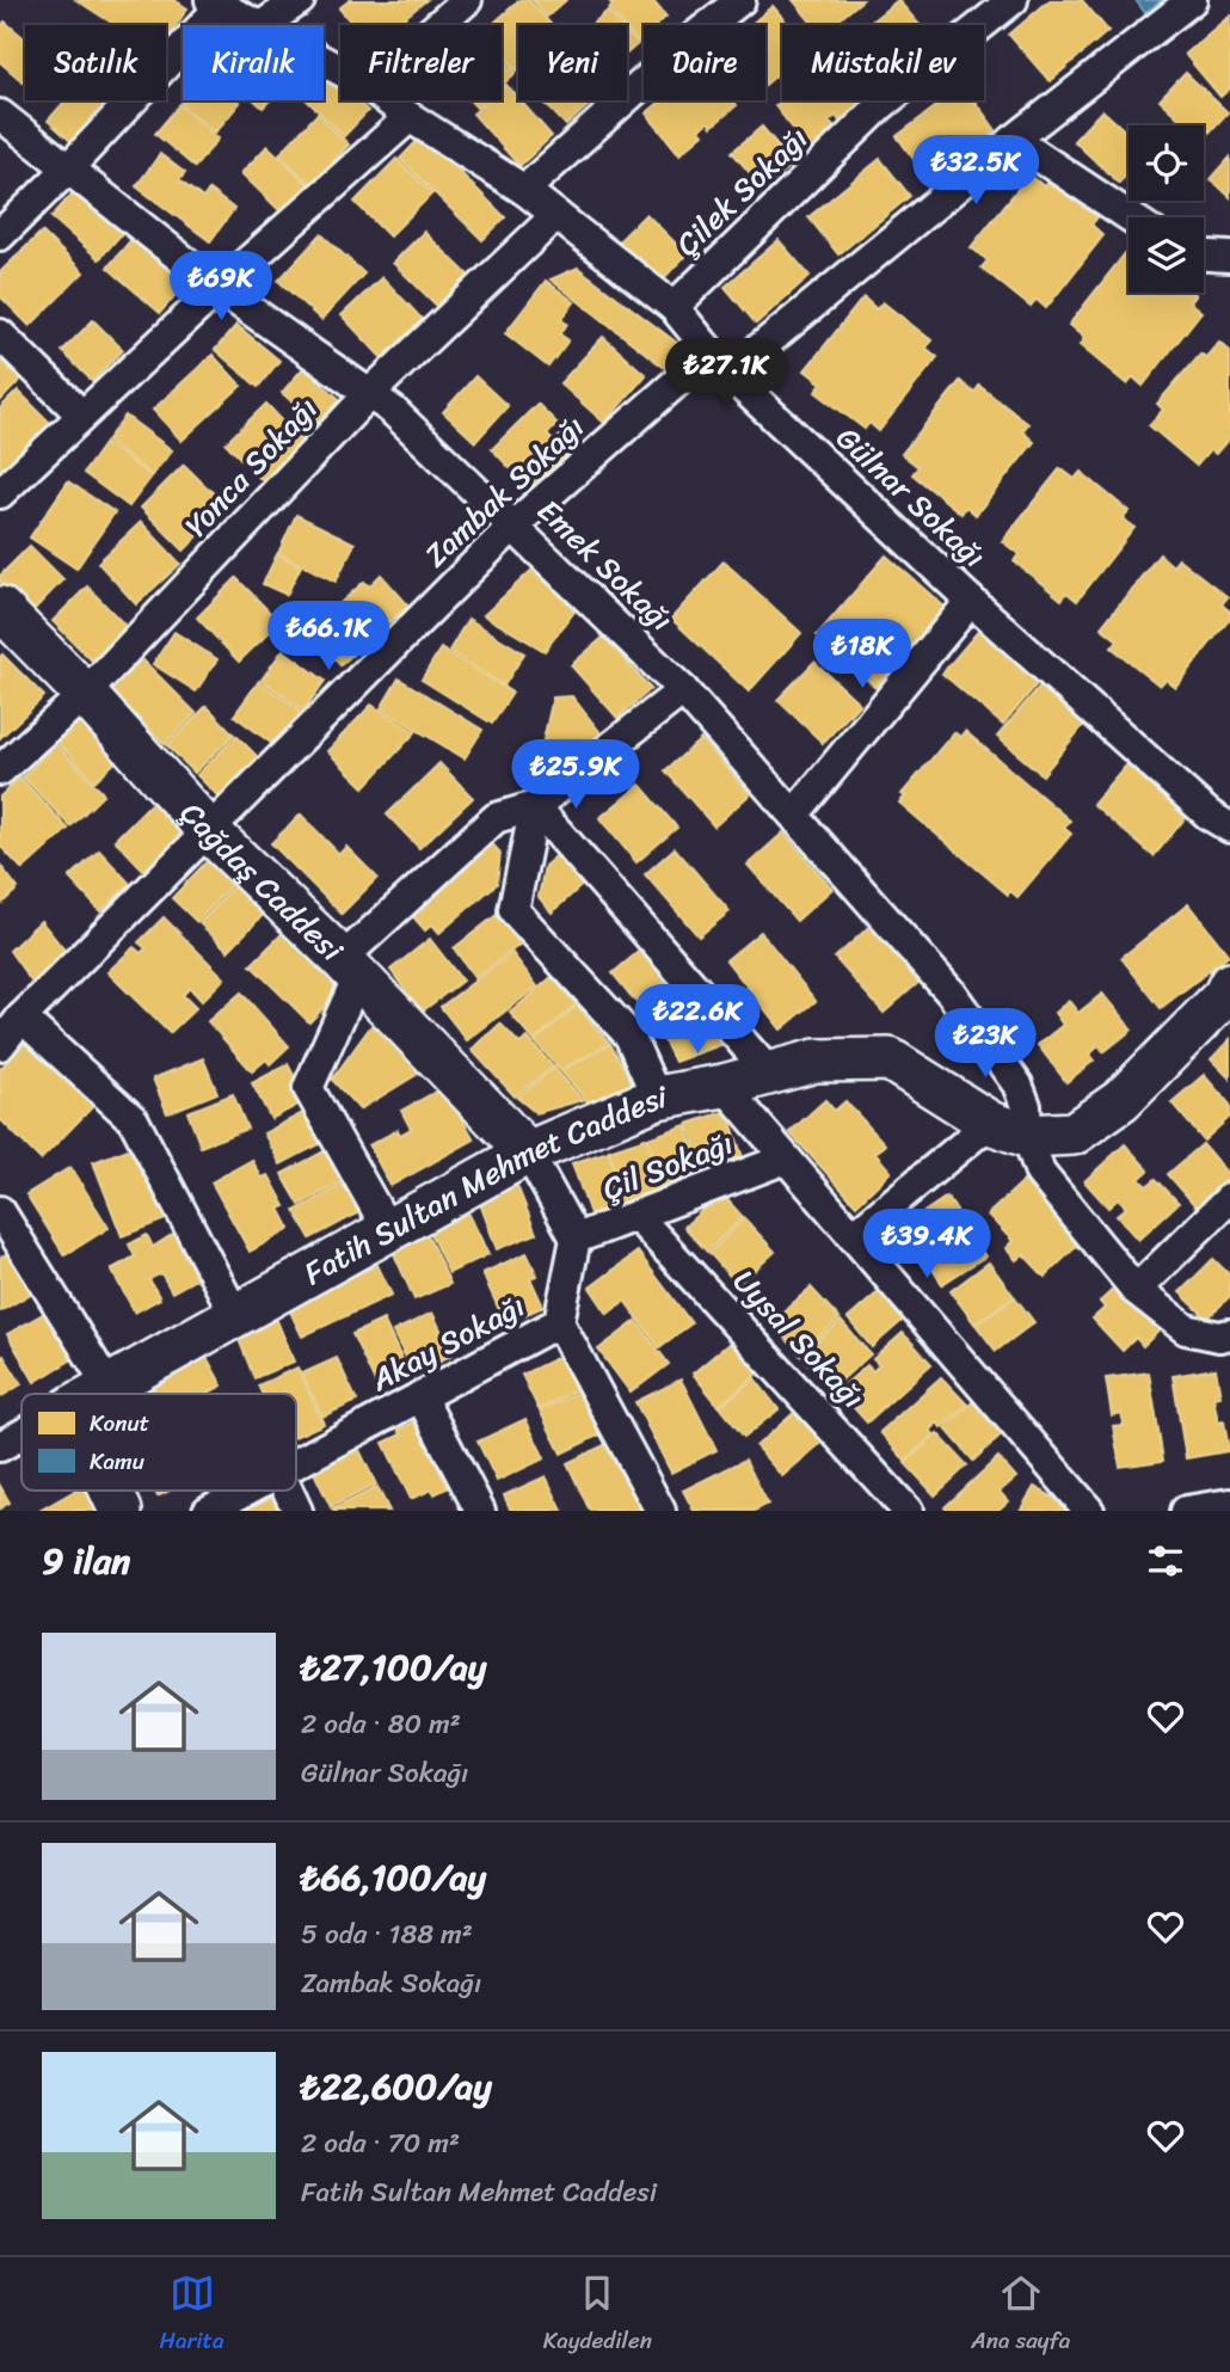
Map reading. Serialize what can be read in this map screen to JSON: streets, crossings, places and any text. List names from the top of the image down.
{
  "streets": {
    "street": [
      "Çilek Sokağı",
      "Yonca Sokağı",
      "Zambak Sokağı",
      "Gülnar Sokağı",
      "Emek Sokağı",
      "Çağdaş Caddesi",
      "Çil Sokağı",
      "Fatih Sultan Mehmet Caddesi",
      "Uysal Sokağı",
      "Akay Sokağı"
    ]
  },
  "crossings": [
    ["Çilek Sokağı", "Gülnar Sokağı"],
    ["Yonca Sokağı", "Gülnar Sokağı"],
    ["Yonca Sokağı", "Emek Sokağı"],
    ["Yonca Sokağı", "Çağdaş Caddesi"],
    ["Zambak Sokağı", "Gülnar Sokağı"],
    ["Zambak Sokağı", "Emek Sokağı"],
    ["Zambak Sokağı", "Çağdaş Caddesi"],
    ["Emek Sokağı", "Fatih Sultan Mehmet Caddesi"],
    ["Çağdaş Caddesi", "Fatih Sultan Mehmet Caddesi"],
    ["Çil Sokağı", "Uysal Sokağı"],
    ["Çil Sokağı", "Akay Sokağı"]
  ],
  "legend": ["Konut", "Kamu"],
  "page": {
    "chip": [
      "Satılık",
      "Kiralık",
      "Filtreler",
      "Yeni",
      "Daire",
      "Müstakil ev"
    ],
    "price": [
      "₺32.5K",
      "₺69K",
      "₺27.1K",
      "₺66.1K",
      "₺18K",
      "₺25.9K",
      "₺22.6K",
      "₺23K",
      "₺39.4K"
    ],
    "heading": "9 ilan",
    "list": [
      {
        "name": "₺27,100/ay",
        "note": "2 oda · 80 m² · Gülnar Sokağı"
      },
      {
        "name": "₺66,100/ay",
        "note": "5 oda · 188 m² · Zambak Sokağı"
      },
      {
        "name": "₺22,600/ay",
        "note": "2 oda · 70 m² · Fatih Sultan Mehmet Caddesi"
      }
    ],
    "tabs": ["Harita", "Kaydedilen", "Ana sayfa"]
  }
}
